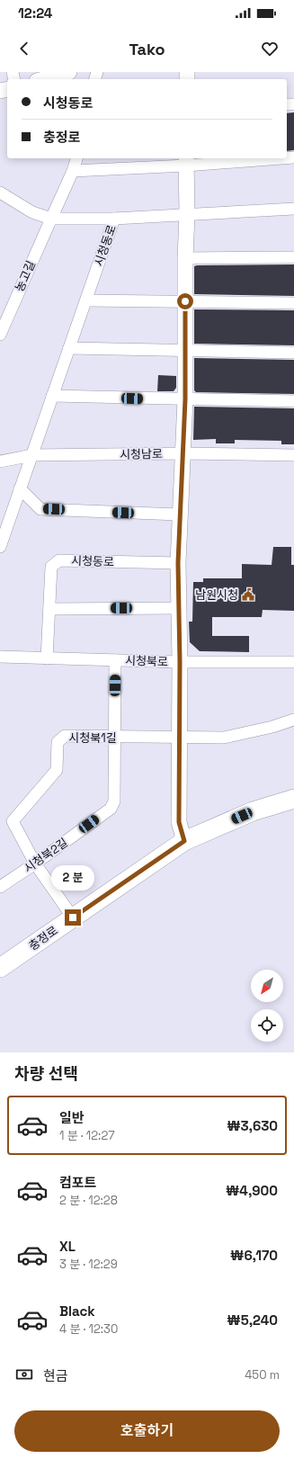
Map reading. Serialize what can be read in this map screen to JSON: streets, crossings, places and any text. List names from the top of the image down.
{
  "streets": {
    "main road": ["충정로"],
    "street": [
      "시청동로",
      "농고길",
      "시청남로",
      "시청북로",
      "시청북1길",
      "시청북2길"
    ]
  },
  "crossings": [
    ["시청동로", "시청남로"],
    ["시청동로", "시청북로"],
    ["시청북로", "시청북2길"],
    ["시청북1길", "시청북2길"],
    ["시청북1길", "충정로"]
  ],
  "places": {
    "public building": ["남원시청"]
  },
  "north": "bottom left",
  "page": {
    "status": "12:24",
    "header": "Tako",
    "banner": ["시청동로", "충정로"],
    "bubble": "2 분",
    "heading": "차량 선택",
    "list": [
      {
        "name": "일반",
        "note": "1 분 · 12:27",
        "value": "₩3,630"
      },
      {
        "name": "컴포트",
        "note": "2 분 · 12:28",
        "value": "₩4,900"
      },
      {
        "name": "XL",
        "note": "3 분 · 12:29",
        "value": "₩6,170"
      },
      {
        "name": "Black",
        "note": "4 분 · 12:30",
        "value": "₩5,240"
      }
    ],
    "pay": ["현금", "450 m"],
    "buttons": "호출하기"
  }
}
